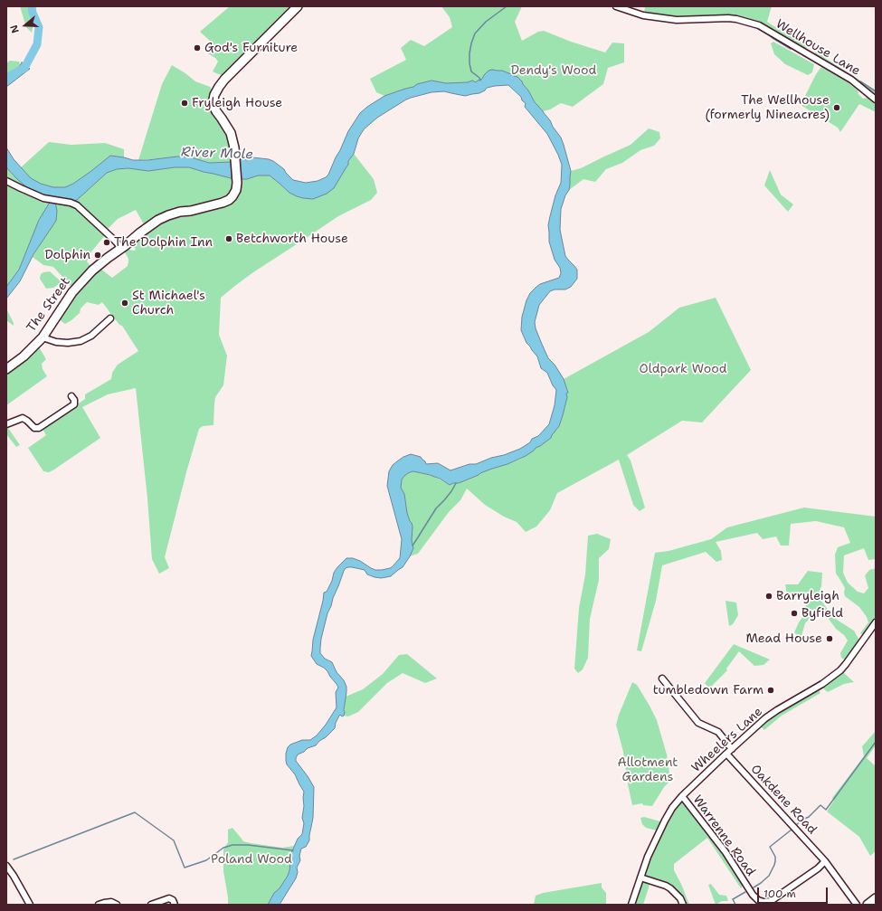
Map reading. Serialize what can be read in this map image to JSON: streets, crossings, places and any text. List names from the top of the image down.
{
  "streets": {
    "street": [
      "Wellhouse Lane",
      "The Street",
      "Wheelers Lane",
      "Oakdene Road",
      "Warrenne Road"
    ]
  },
  "crossings": [
    ["Wheelers Lane", "Oakdene Road"],
    ["Wheelers Lane", "Warrenne Road"],
    ["Oakdene Road", "Warrenne Road"]
  ],
  "water": ["River Mole"],
  "parks": [
    "Dendy's Wood",
    "Oldpark Wood",
    "Allotment Gardens",
    "Poland Wood"
  ],
  "places": [
    "God's Furniture",
    "Fryleigh House",
    "The Wellhouse (formerly Nineacres)",
    "Betchworth House",
    "The Dolphin Inn",
    "Dolphin",
    "St Michael's Church",
    "Barryleigh",
    "Byfield",
    "Mead House",
    "tumbledown Farm"
  ],
  "scale_bar": "100 m",
  "north": "left"
}
